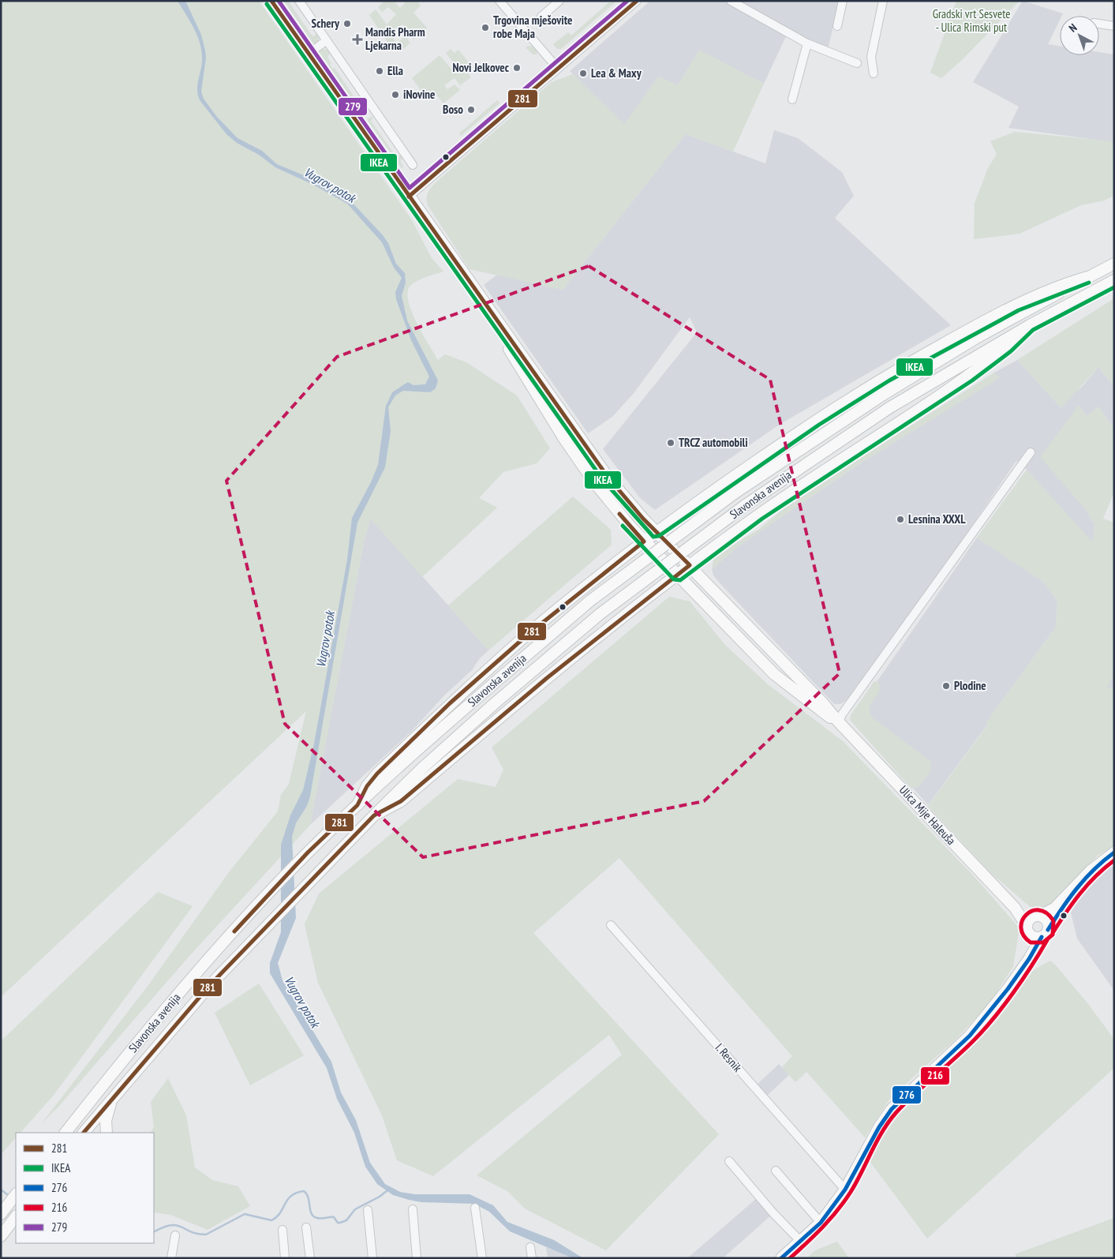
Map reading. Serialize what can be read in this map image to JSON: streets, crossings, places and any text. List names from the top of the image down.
{
  "streets": {
    "main road": ["Slavonska avenija", "Ulica Mije Haleuša"],
    "street": ["I. Resnik"]
  },
  "water": ["Vugrov potok"],
  "parks": ["Gradski vrt Sesvete - Ulica Rimski put"],
  "places": {
    "other": [
      "Schery",
      "Trgovina mješovite robe Maja",
      "Novi Jelkovec",
      "Ella",
      "Lea & Maxy",
      "iNovine",
      "Boso",
      "TRCZ automobili",
      "Lesnina XXXL",
      "Plodine"
    ],
    "health": ["Mandis Pharm Ljekarna"]
  },
  "lines": [
    "transit line 281",
    "transit line 279",
    "transit line IKEA",
    "transit line 276",
    "transit line 216"
  ],
  "legend": [
    "281",
    "IKEA",
    "276",
    "216",
    "279"
  ],
  "north": "top left"
}
